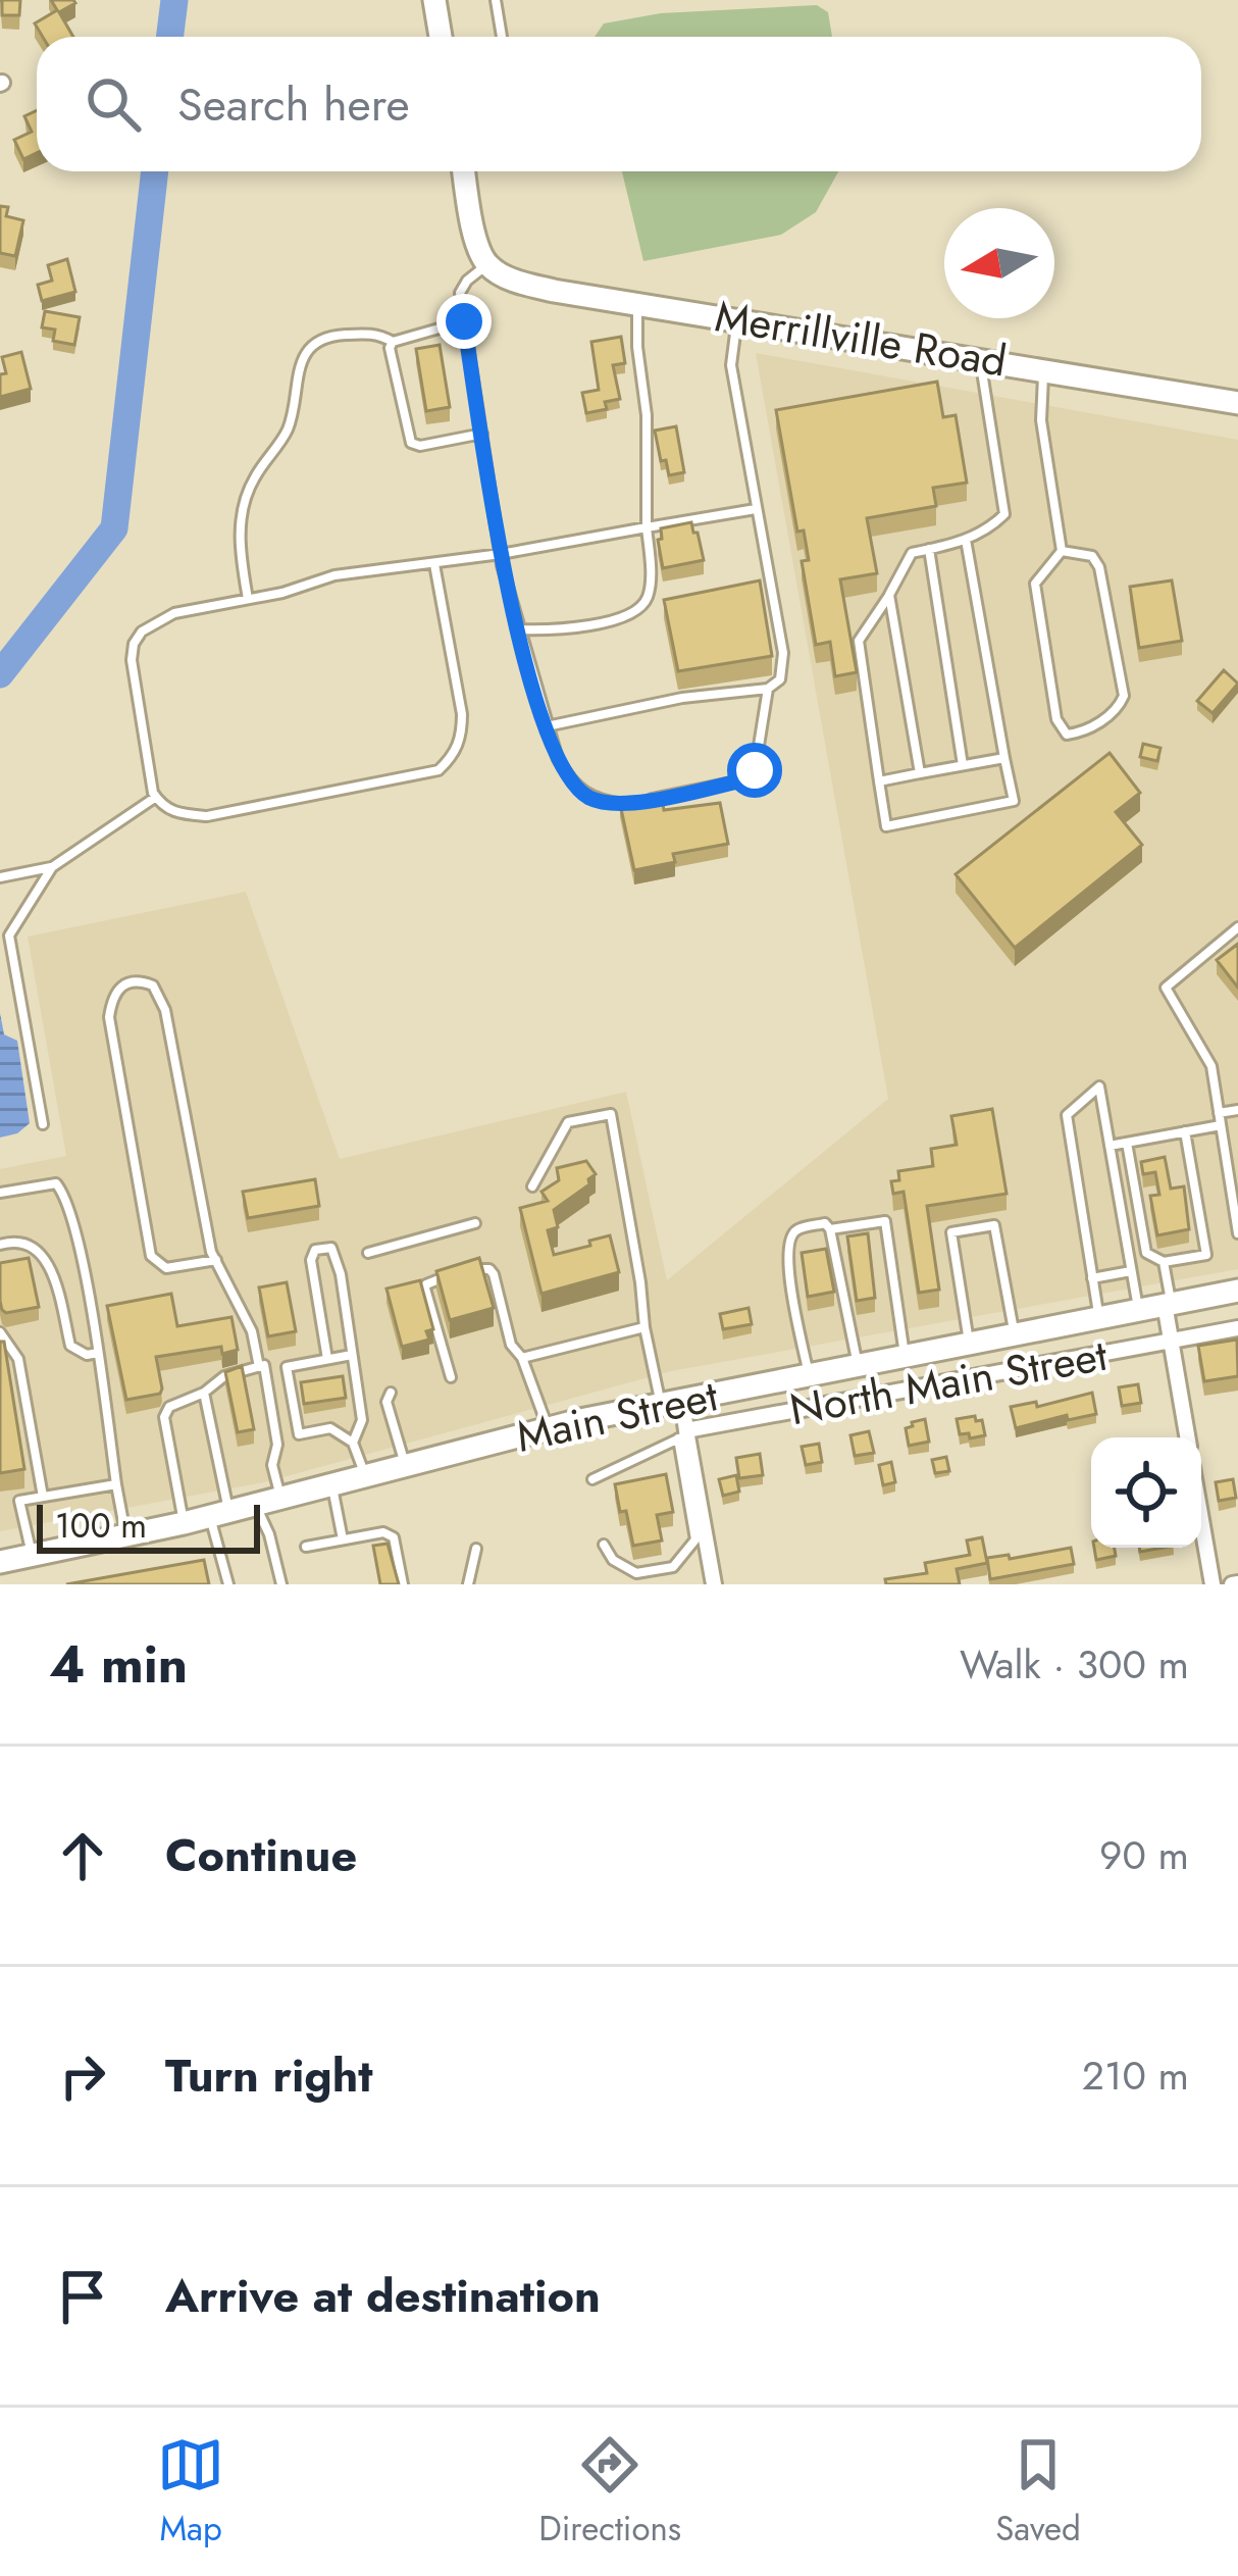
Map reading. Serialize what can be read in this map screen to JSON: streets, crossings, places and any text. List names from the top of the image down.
{
  "streets": {
    "main road": ["Merrillville Road", "Main Street"],
    "street": ["North Main Street"]
  },
  "scale_bar": "100 m",
  "north": "left",
  "page": {
    "search": "Search here",
    "scale": "100 m",
    "heading": ["4 min", "Walk · 300 m"],
    "list": [
      ["Continue", "90 m"],
      ["Turn right", "210 m"],
      "Arrive at destination"
    ],
    "nav": ["Map", "Directions", "Saved"]
  }
}
